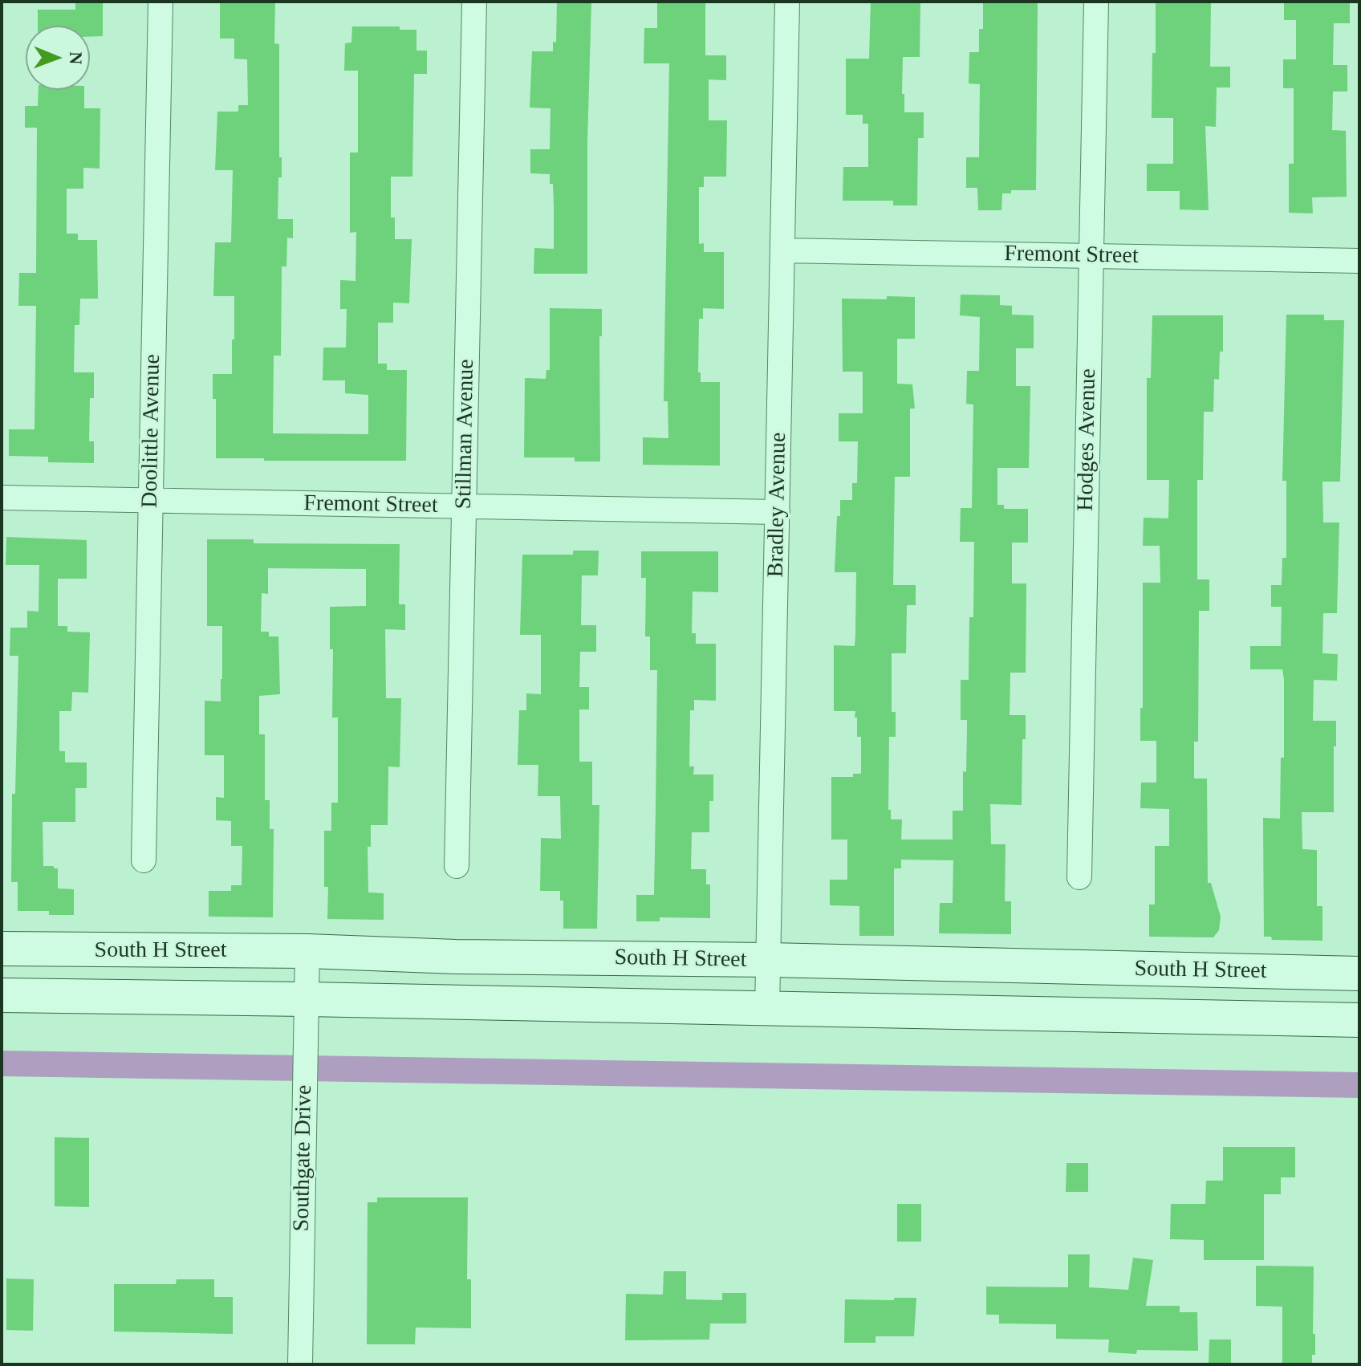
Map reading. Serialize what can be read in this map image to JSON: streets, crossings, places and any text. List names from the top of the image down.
{
  "streets": {
    "street": [
      "Fremont Street",
      "Doolittle Avenue",
      "Stillman Avenue",
      "Hodges Avenue",
      "Bradley Avenue",
      "South H Street",
      "Southgate Drive"
    ]
  },
  "crossings": [
    ["Fremont Street", "Doolittle Avenue"],
    ["Fremont Street", "Stillman Avenue"],
    ["Fremont Street", "Hodges Avenue"],
    ["Fremont Street", "Bradley Avenue"],
    ["Bradley Avenue", "South H Street"],
    ["South H Street", "Southgate Drive"]
  ],
  "north": "right"
}
